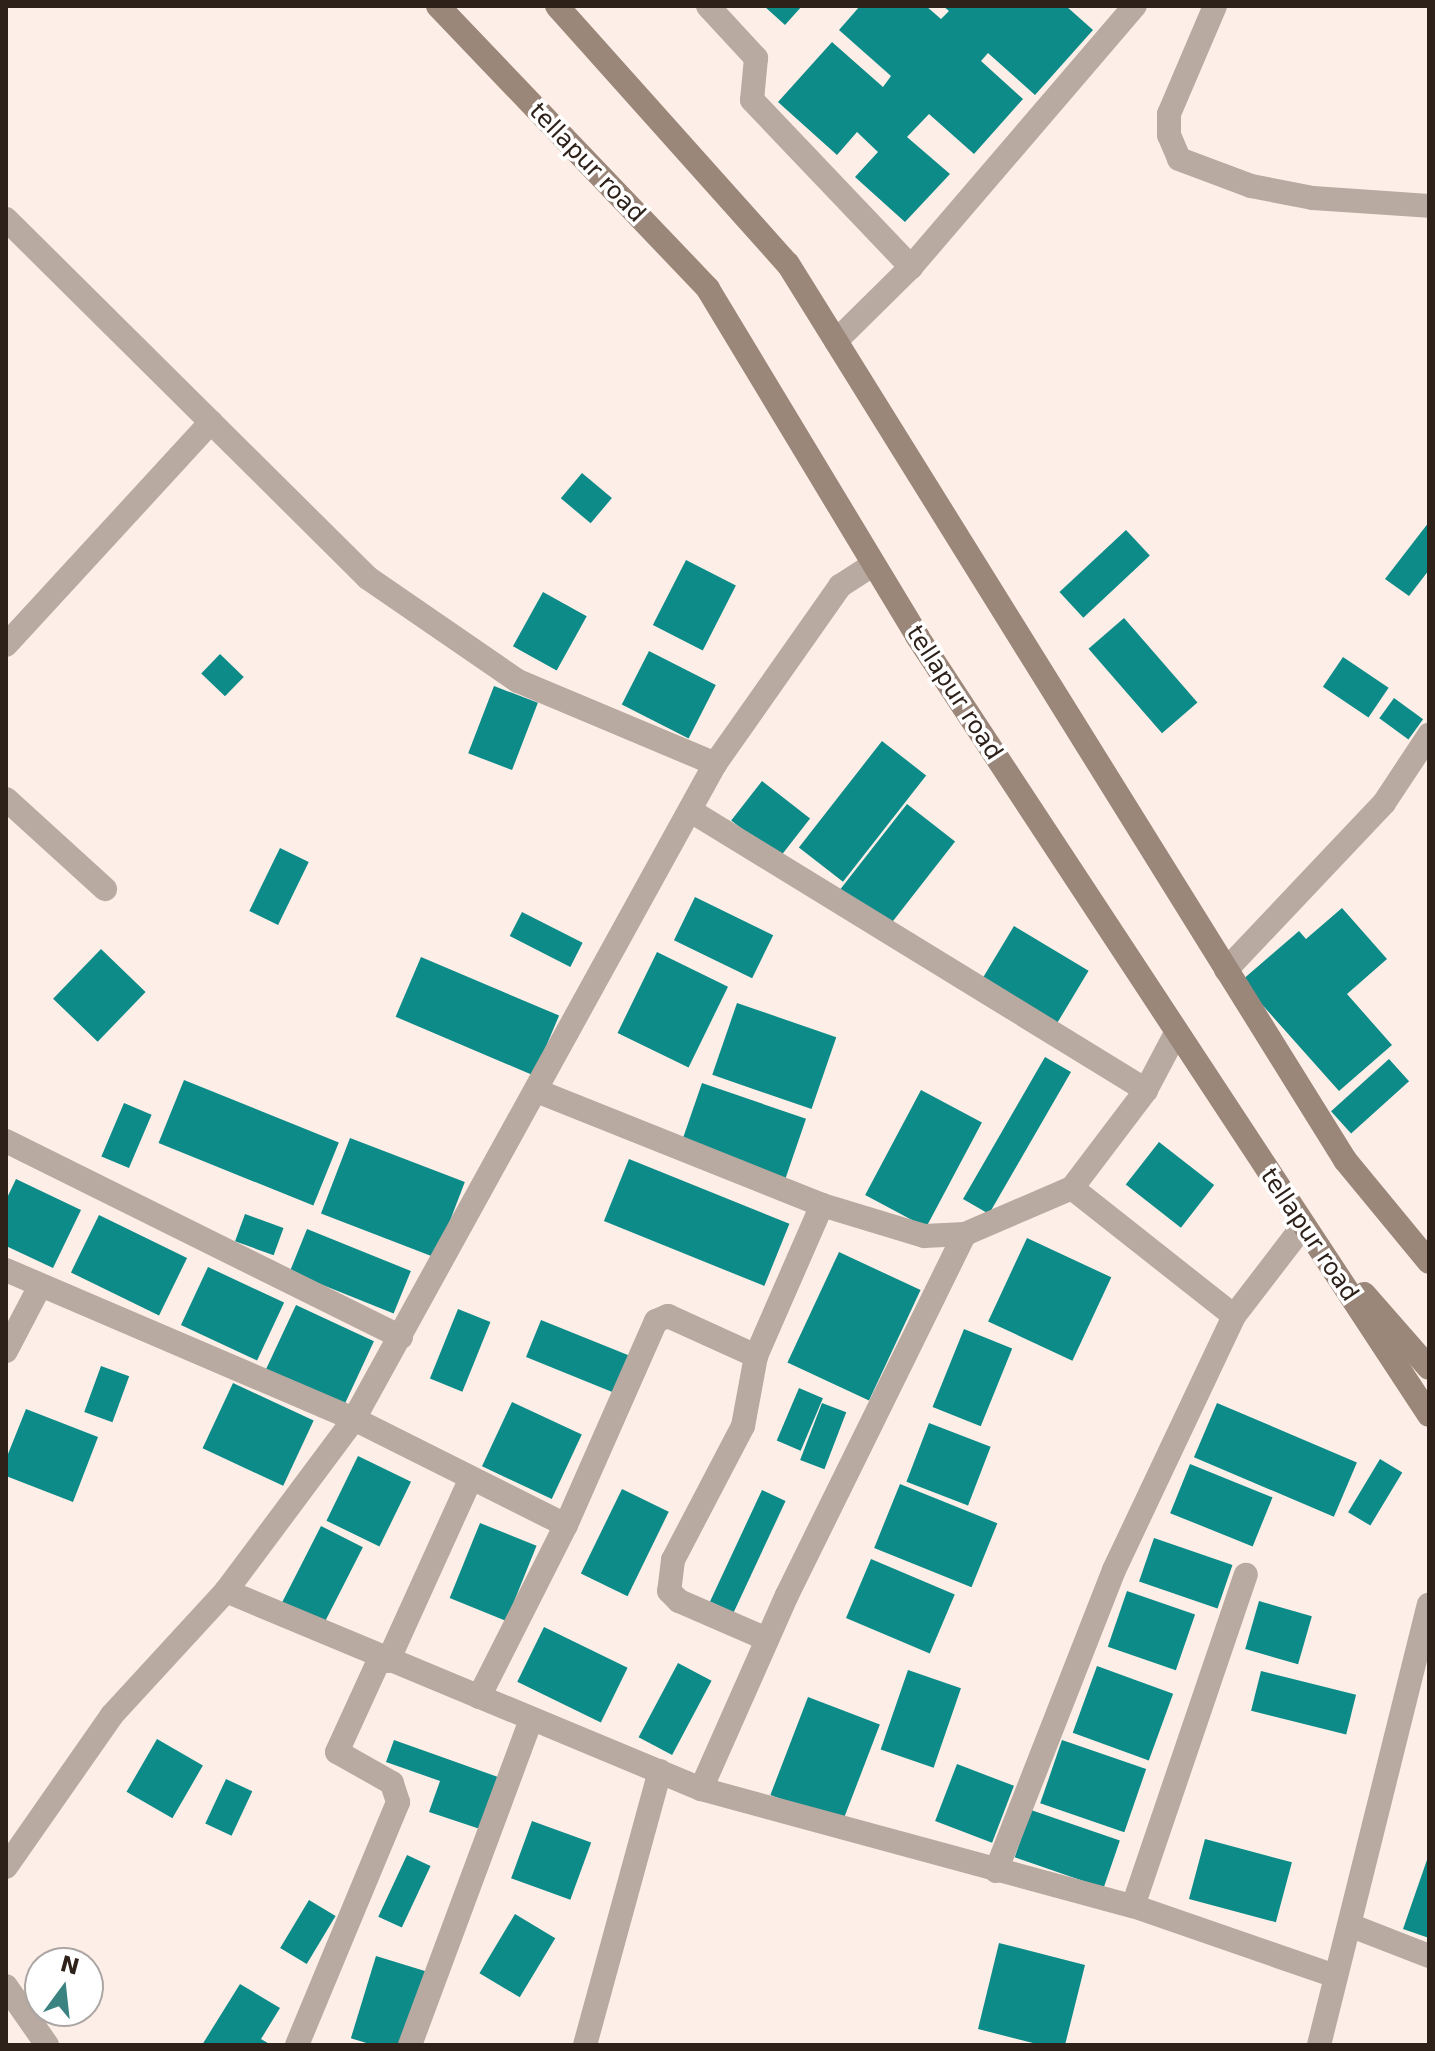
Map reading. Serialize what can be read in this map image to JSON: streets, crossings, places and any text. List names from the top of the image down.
{
  "streets": {
    "street": ["tellapur road"]
  },
  "north": "top"
}
